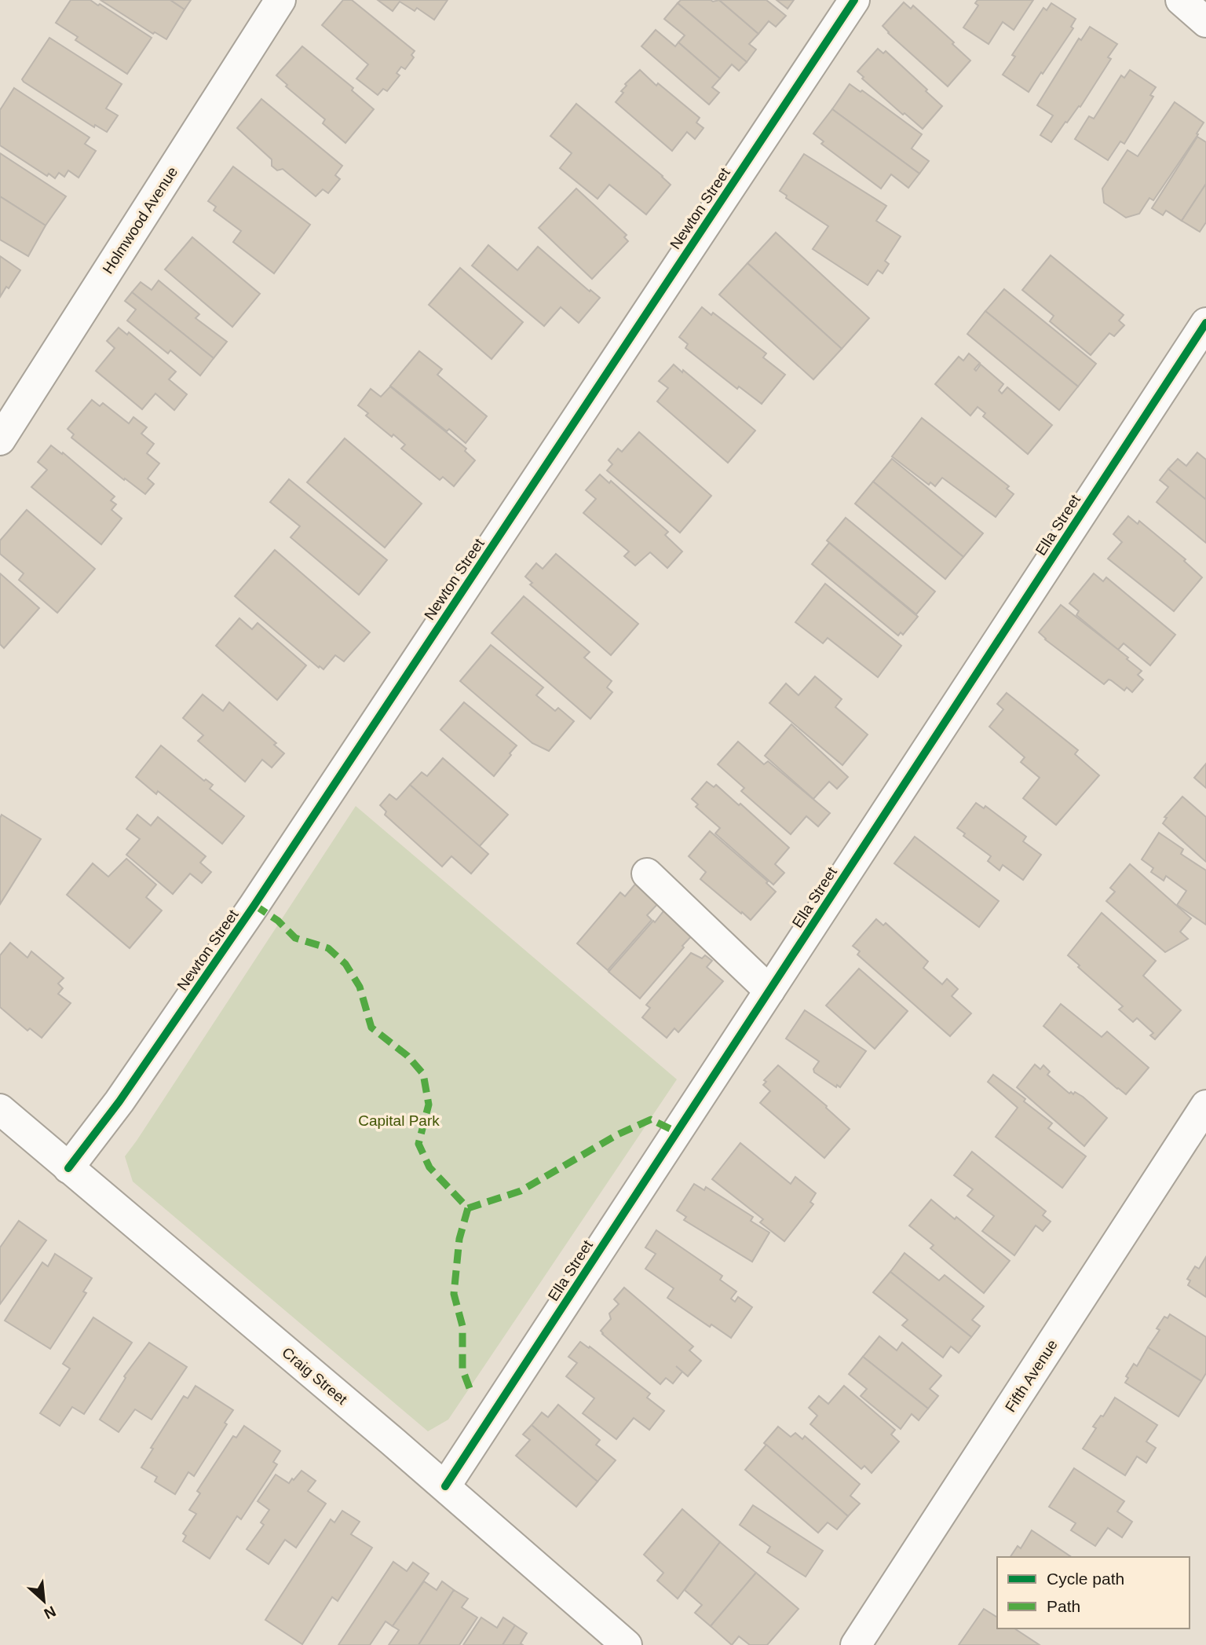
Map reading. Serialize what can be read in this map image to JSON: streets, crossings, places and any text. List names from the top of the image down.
{
  "streets": {
    "street": [
      "Newton Street",
      "Holmwood Avenue",
      "Ella Street",
      "Craig Street",
      "Fifth Avenue"
    ]
  },
  "crossings": [
    ["Newton Street", "Craig Street"],
    ["Ella Street", "Craig Street"]
  ],
  "parks": ["Capital Park"],
  "legend": ["Cycle path", "Path"],
  "north": "bottom right"
}
